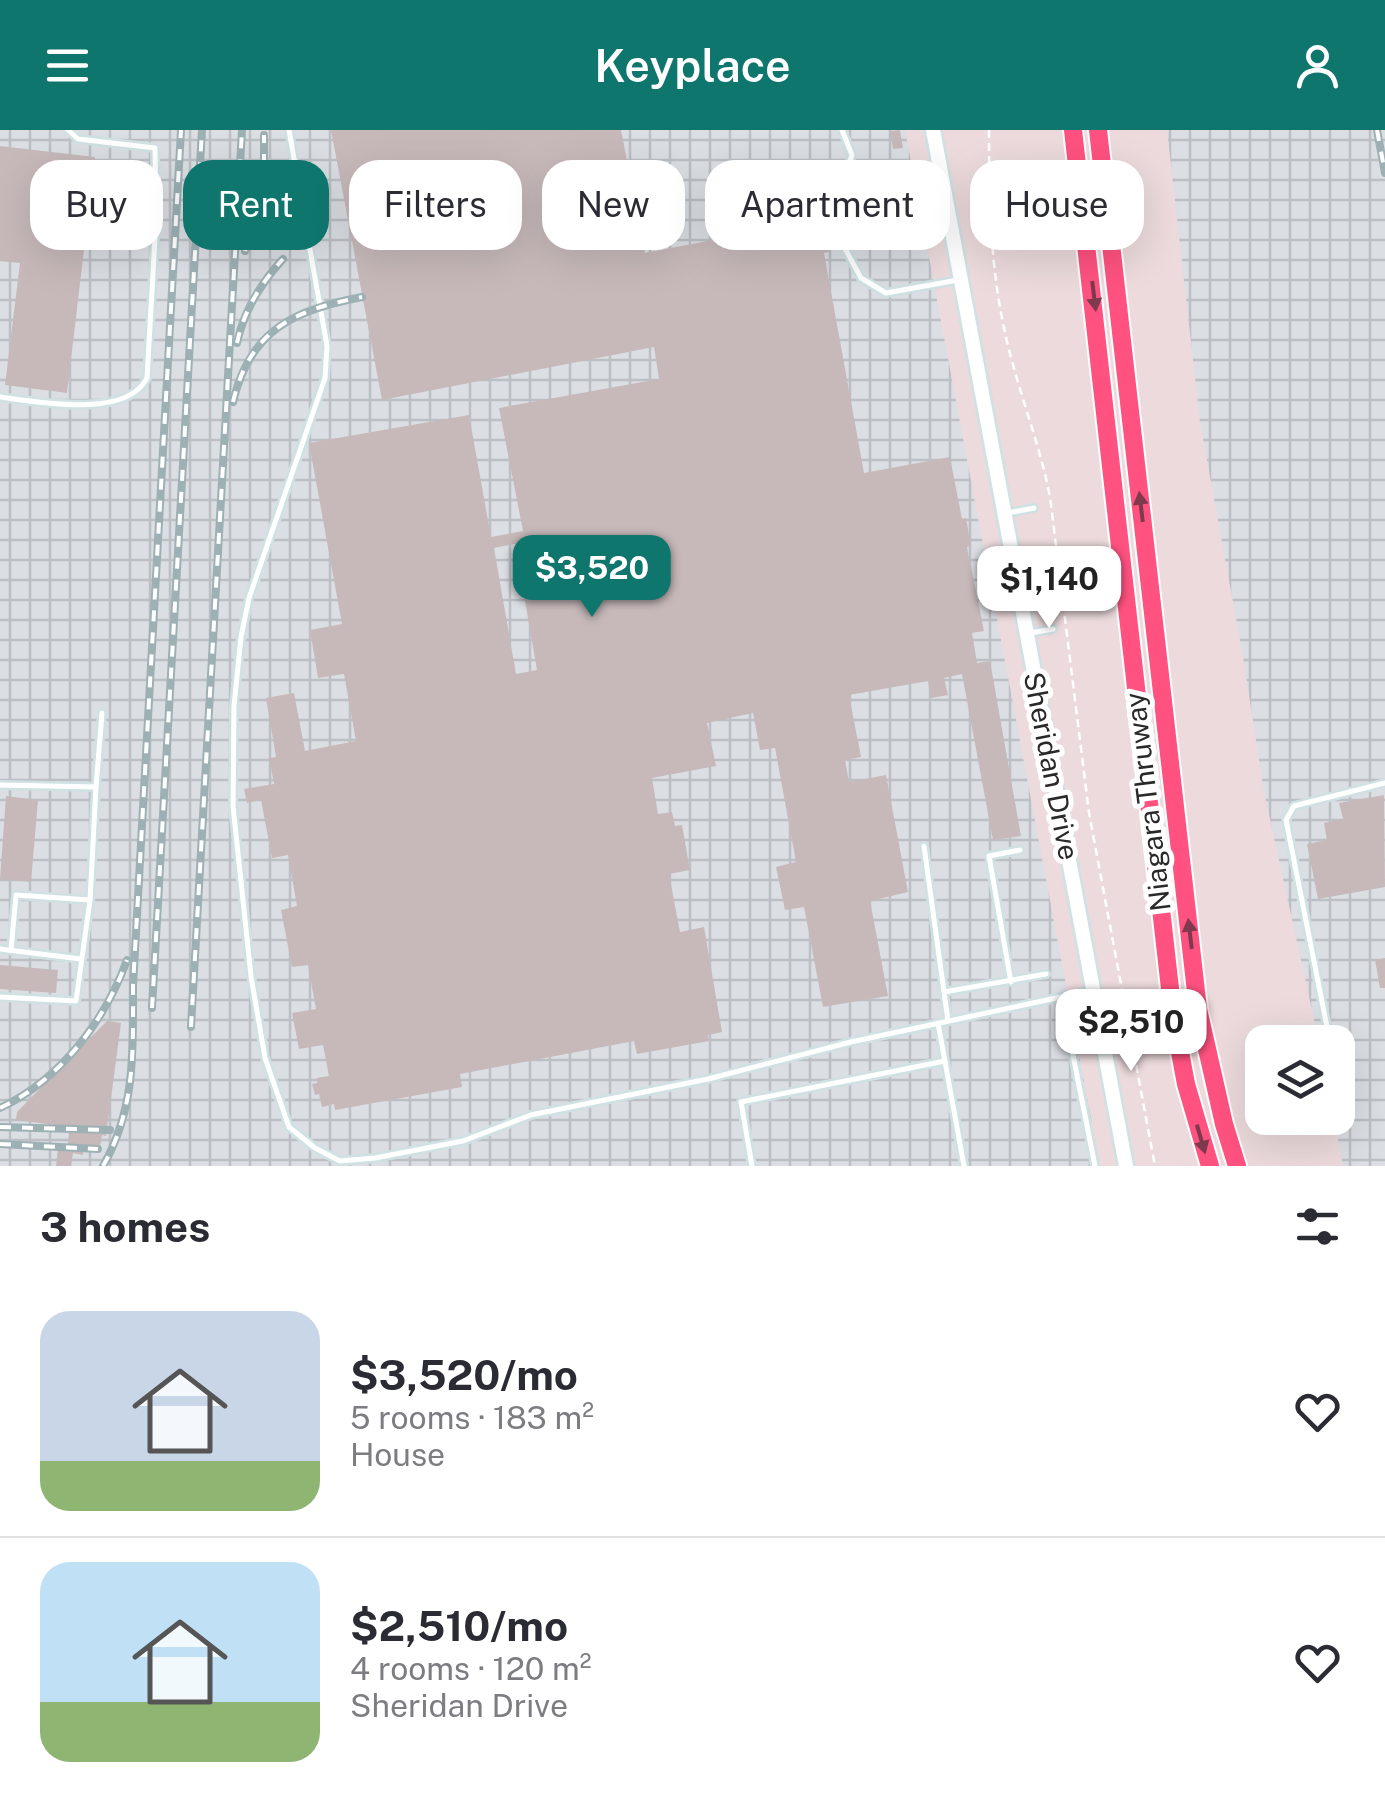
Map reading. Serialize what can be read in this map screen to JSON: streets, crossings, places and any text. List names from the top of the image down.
{
  "streets": {
    "highway": ["Niagara Thruway"],
    "main road": ["Sheridan Drive"]
  },
  "page": {
    "header": "Keyplace",
    "chip": [
      "Buy",
      "Rent",
      "Filters",
      "New",
      "Apartment",
      "House"
    ],
    "price": ["$3,520", "$1,140", "$2,510"],
    "heading": "3 homes",
    "list": [
      {
        "name": "$3,520/mo",
        "note": "5 rooms · 183 m² · House"
      },
      {
        "name": "$2,510/mo",
        "note": "4 rooms · 120 m² · Sheridan Drive"
      }
    ]
  }
}
